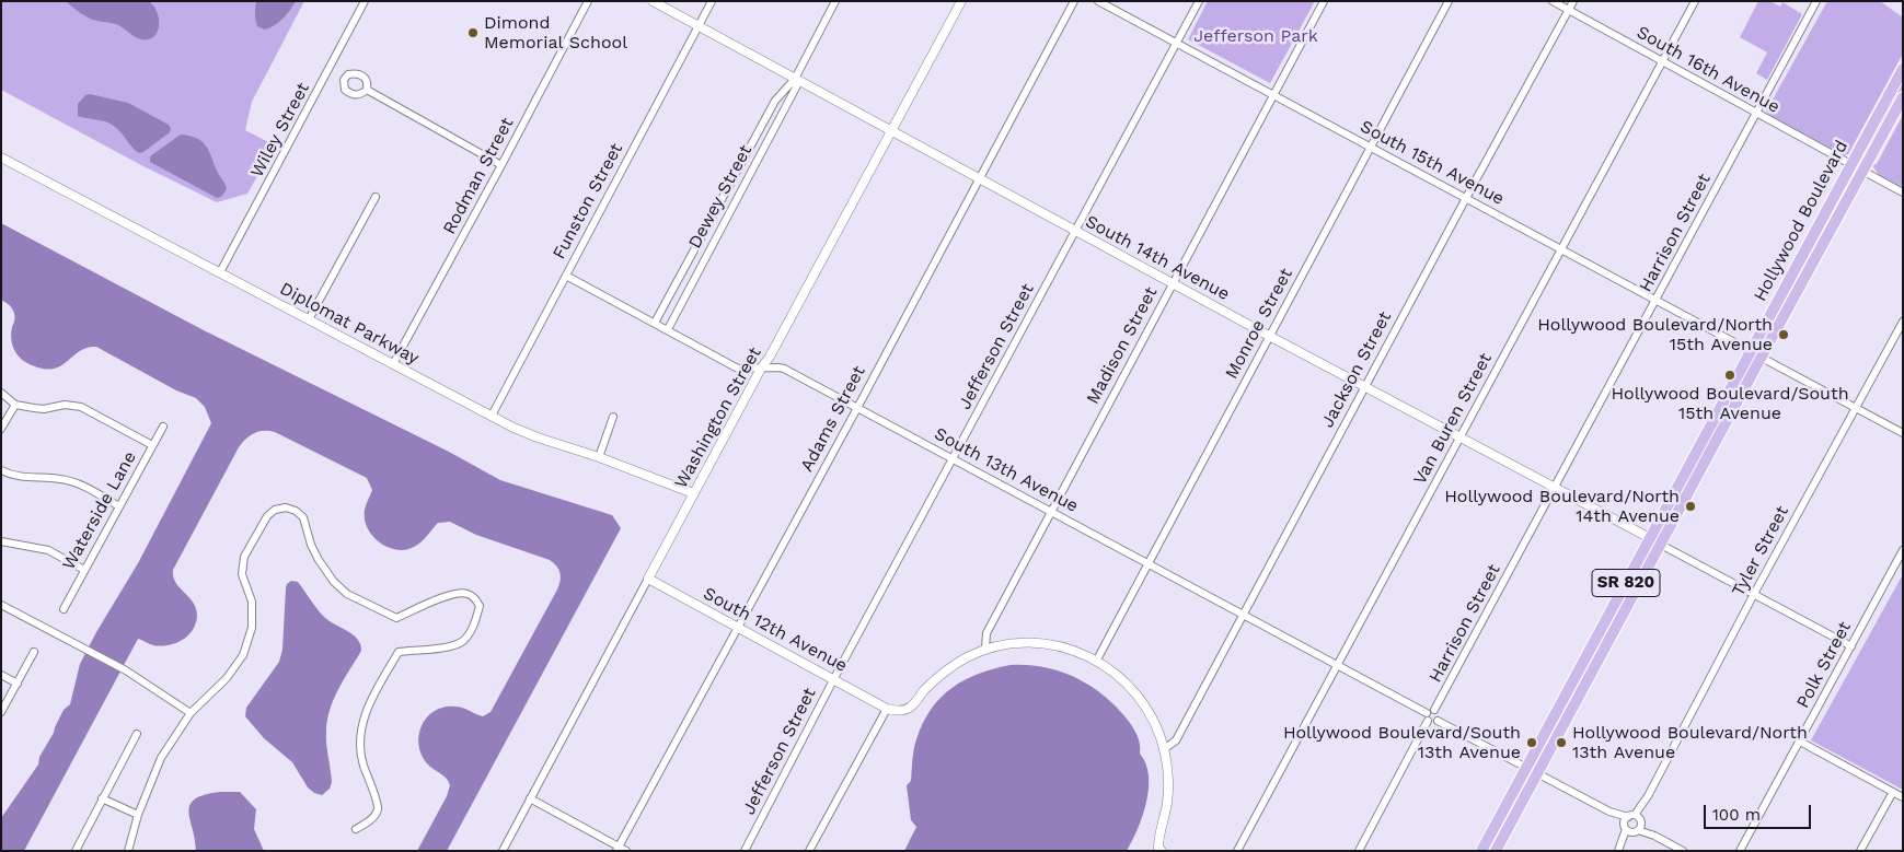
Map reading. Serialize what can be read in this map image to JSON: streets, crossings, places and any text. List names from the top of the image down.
{
  "streets": {
    "main road": ["Hollywood Boulevard", "SR 820"],
    "street": [
      "South 16th Avenue",
      "Wiley Street",
      "South 15th Avenue",
      "Rodman Street",
      "Dewey Street",
      "Funston Street",
      "Harrison Street",
      "South 14th Avenue",
      "Diplomat Parkway",
      "Monroe Street",
      "Madison Street",
      "Jefferson Street",
      "Jackson Street",
      "Washington Street",
      "Adams Street",
      "Van Buren Street",
      "South 13th Avenue",
      "Waterside Lane",
      "Tyler Street",
      "South 12th Avenue",
      "Polk Street"
    ]
  },
  "crossings": [
    ["South 16th Avenue", "Hollywood Boulevard"],
    ["South 16th Avenue", "Harrison Street"],
    ["South 16th Avenue", "Jackson Street"],
    ["South 16th Avenue", "Van Buren Street"],
    ["Wiley Street", "Diplomat Parkway"],
    ["South 15th Avenue", "Hollywood Boulevard"],
    ["South 15th Avenue", "Harrison Street"],
    ["South 15th Avenue", "Monroe Street"],
    ["South 15th Avenue", "Madison Street"],
    ["South 15th Avenue", "Jefferson Street"],
    ["South 15th Avenue", "Jackson Street"],
    ["South 15th Avenue", "Van Buren Street"],
    ["Rodman Street", "Diplomat Parkway"],
    ["Dewey Street", "South 14th Avenue"],
    ["Dewey Street", "South 13th Avenue"],
    ["Funston Street", "South 14th Avenue"],
    ["Funston Street", "Diplomat Parkway"],
    ["Funston Street", "South 13th Avenue"],
    ["Hollywood Boulevard", "South 14th Avenue"],
    ["Harrison Street", "South 14th Avenue"],
    ["Harrison Street", "South 13th Avenue"],
    ["South 14th Avenue", "Monroe Street"],
    ["South 14th Avenue", "Madison Street"],
    ["South 14th Avenue", "Jefferson Street"],
    ["South 14th Avenue", "Jackson Street"],
    ["South 14th Avenue", "Washington Street"],
    ["South 14th Avenue", "Adams Street"],
    ["South 14th Avenue", "Van Buren Street"],
    ["Diplomat Parkway", "Washington Street"],
    ["Monroe Street", "South 13th Avenue"],
    ["Madison Street", "South 13th Avenue"],
    ["Jefferson Street", "South 13th Avenue"],
    ["Jefferson Street", "South 12th Avenue"],
    ["Jackson Street", "South 13th Avenue"],
    ["Washington Street", "South 13th Avenue"],
    ["Washington Street", "South 12th Avenue"],
    ["Adams Street", "South 13th Avenue"],
    ["Adams Street", "South 12th Avenue"],
    ["Van Buren Street", "South 13th Avenue"]
  ],
  "parks": ["Jefferson Park"],
  "places": [
    "Dimond Memorial School",
    "Hollywood Boulevard/North 15th Avenue",
    "Hollywood Boulevard/South 15th Avenue",
    "Hollywood Boulevard/North 14th Avenue",
    "Hollywood Boulevard/South 13th Avenue",
    "Hollywood Boulevard/North 13th Avenue"
  ],
  "scale_bar": "100 m"
}
